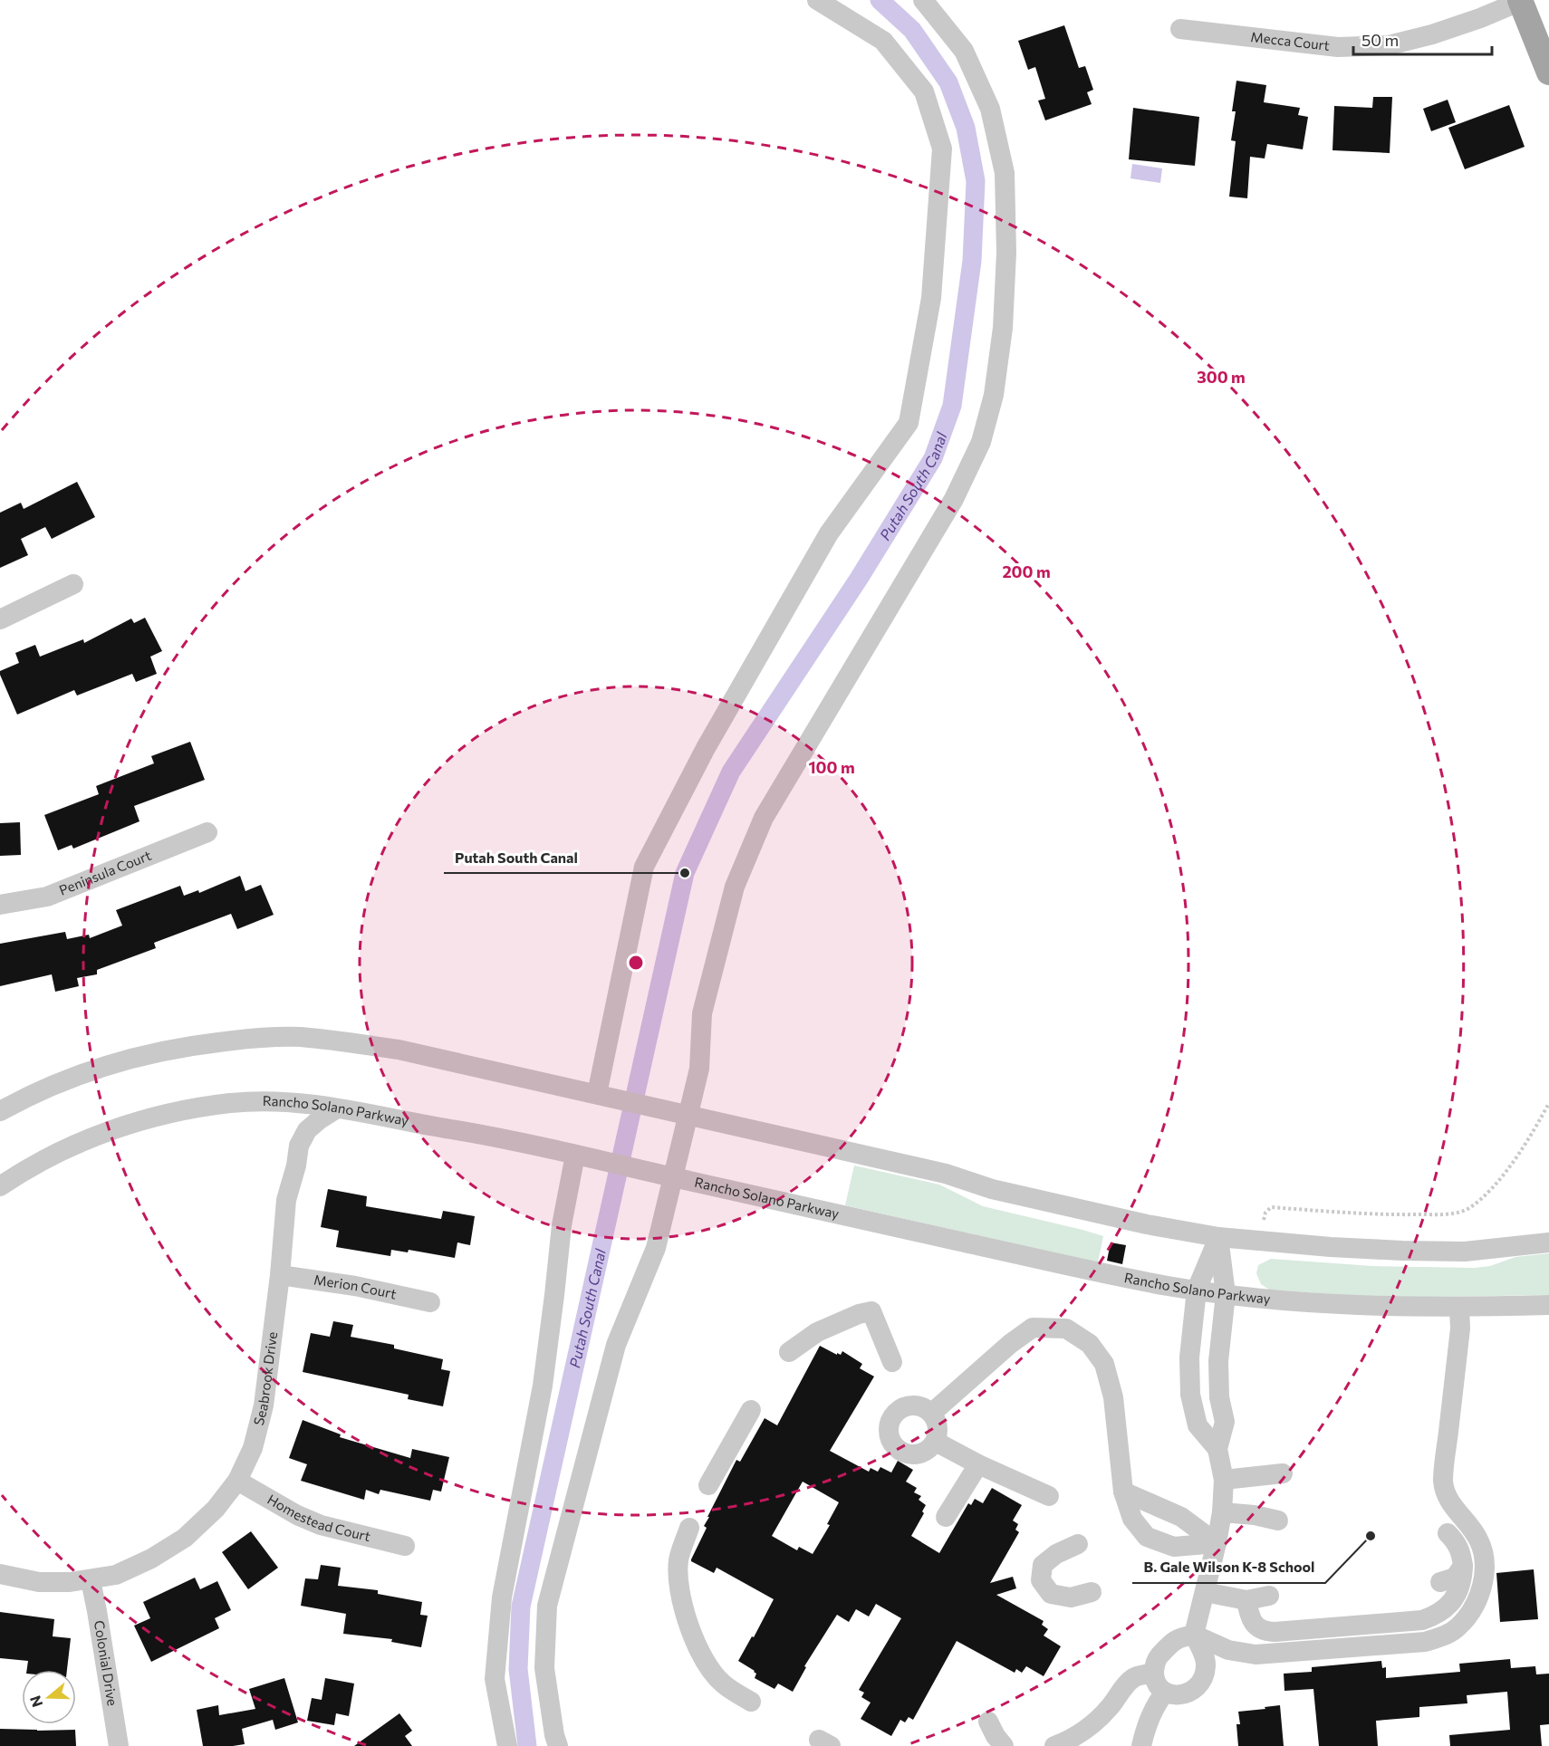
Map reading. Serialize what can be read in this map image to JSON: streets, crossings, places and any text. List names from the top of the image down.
{
  "streets": {
    "street": [
      "Mecca Court",
      "Peninsula Court",
      "Rancho Solano Parkway",
      "Merion Court",
      "Seabrook Drive",
      "Homestead Court",
      "Colonial Drive"
    ]
  },
  "crossings": [
    ["Rancho Solano Parkway", "Seabrook Drive"],
    ["Merion Court", "Seabrook Drive"],
    ["Seabrook Drive", "Homestead Court"],
    ["Seabrook Drive", "Colonial Drive"]
  ],
  "water": ["Putah South Canal"],
  "places": ["Putah South Canal", "B. Gale Wilson K-8 School"],
  "scale_bar": "50 m",
  "north": "left",
  "rings": ["300 m", "200 m", "100 m"]
}
